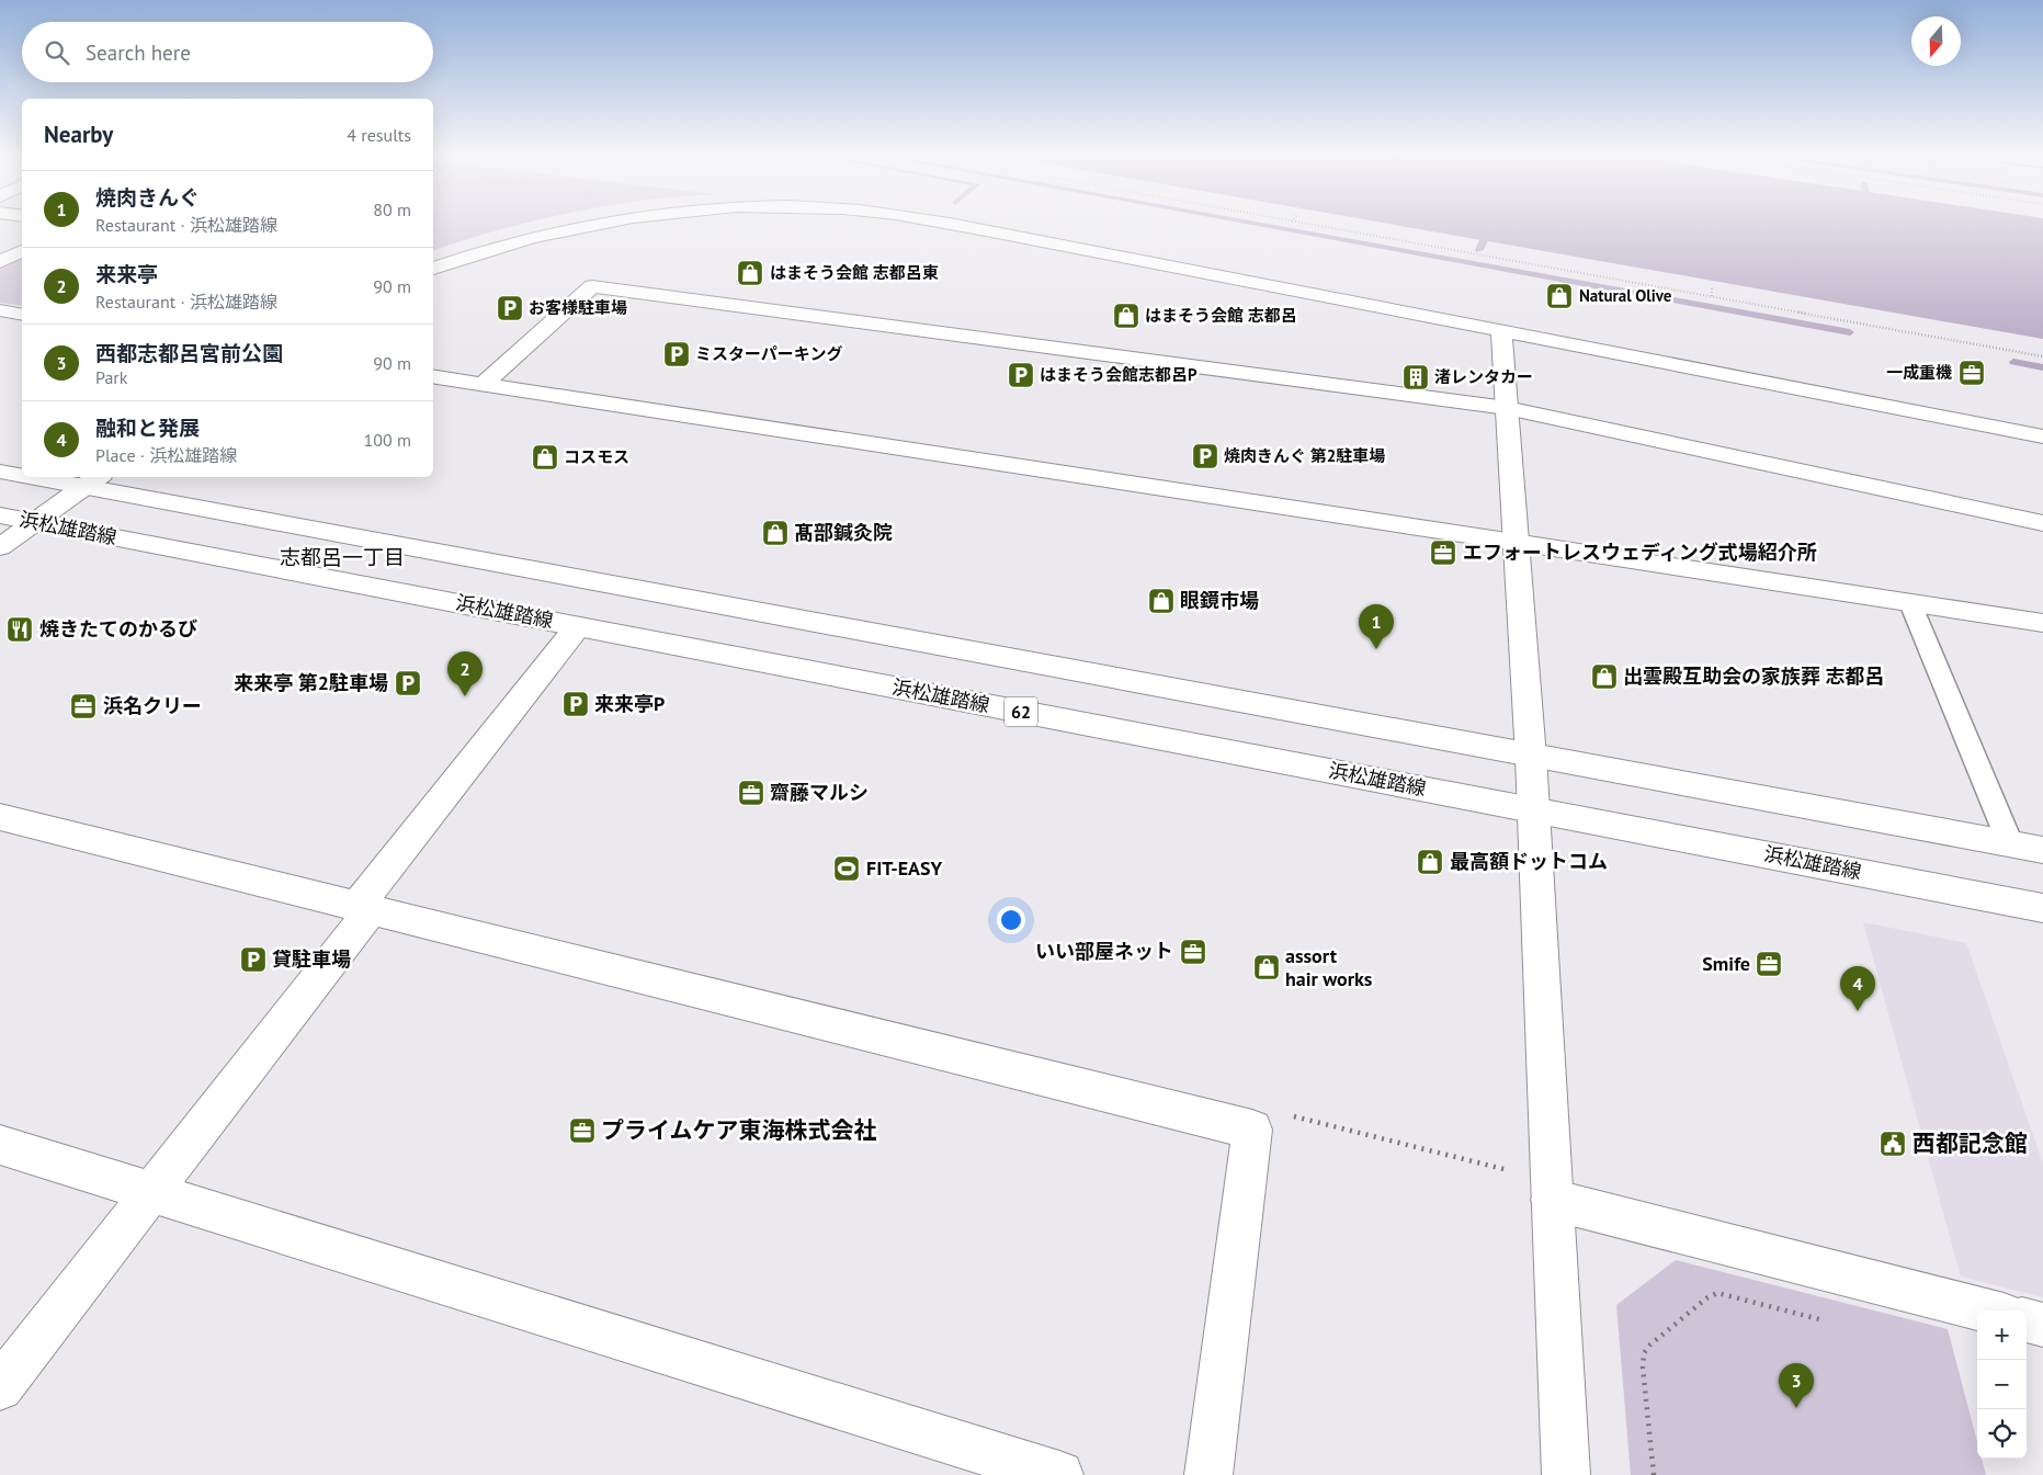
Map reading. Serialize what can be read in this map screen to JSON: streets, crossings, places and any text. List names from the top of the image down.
{
  "streets": {
    "street": ["浜松雄踏線", "62"]
  },
  "districts": ["志都呂一丁目"],
  "places": {
    "shop": [
      "はまそう会館 志都呂東",
      "Natural Olive",
      "はまそう会館 志都呂",
      "コスモス",
      "髙部鍼灸院",
      "眼鏡市場",
      "出雲殿互助会の家族葬 志都呂",
      "最高額ドットコム",
      "assort hair works"
    ],
    "parking": [
      "お客様駐車場",
      "ミスターパーキング",
      "はまそう会館志都呂P",
      "焼肉きんぐ 第2駐車場",
      "来来亭 第2駐車場",
      "来来亭P",
      "貸駐車場"
    ],
    "office": [
      "一成重機",
      "エフォートレスウェディング式場紹介所",
      "浜名クリー",
      "齋藤マルシ",
      "いい部屋ネット",
      "Smife",
      "プライムケア東海株式会社"
    ],
    "building": ["渚レンタカー"],
    "restaurant": ["焼きたてのかるび"],
    "sports": ["FIT-EASY"],
    "public building": ["西都記念館"]
  },
  "north": "bottom",
  "page": {
    "search": "Search here",
    "heading": ["Nearby", "4 results"],
    "list": [
      {
        "mark": "1",
        "name": "焼肉きんぐ",
        "note": "Restaurant · 浜松雄踏線",
        "value": "80 m"
      },
      {
        "mark": "2",
        "name": "来来亭",
        "note": "Restaurant · 浜松雄踏線",
        "value": "90 m"
      },
      {
        "mark": "3",
        "name": "西都志都呂宮前公園",
        "note": "Park",
        "value": "90 m"
      },
      {
        "mark": "4",
        "name": "融和と発展",
        "note": "Place · 浜松雄踏線",
        "value": "100 m"
      }
    ],
    "pins": [
      "1",
      "2",
      "4",
      "3"
    ],
    "map_buttons": ["+", "−"]
  }
}
